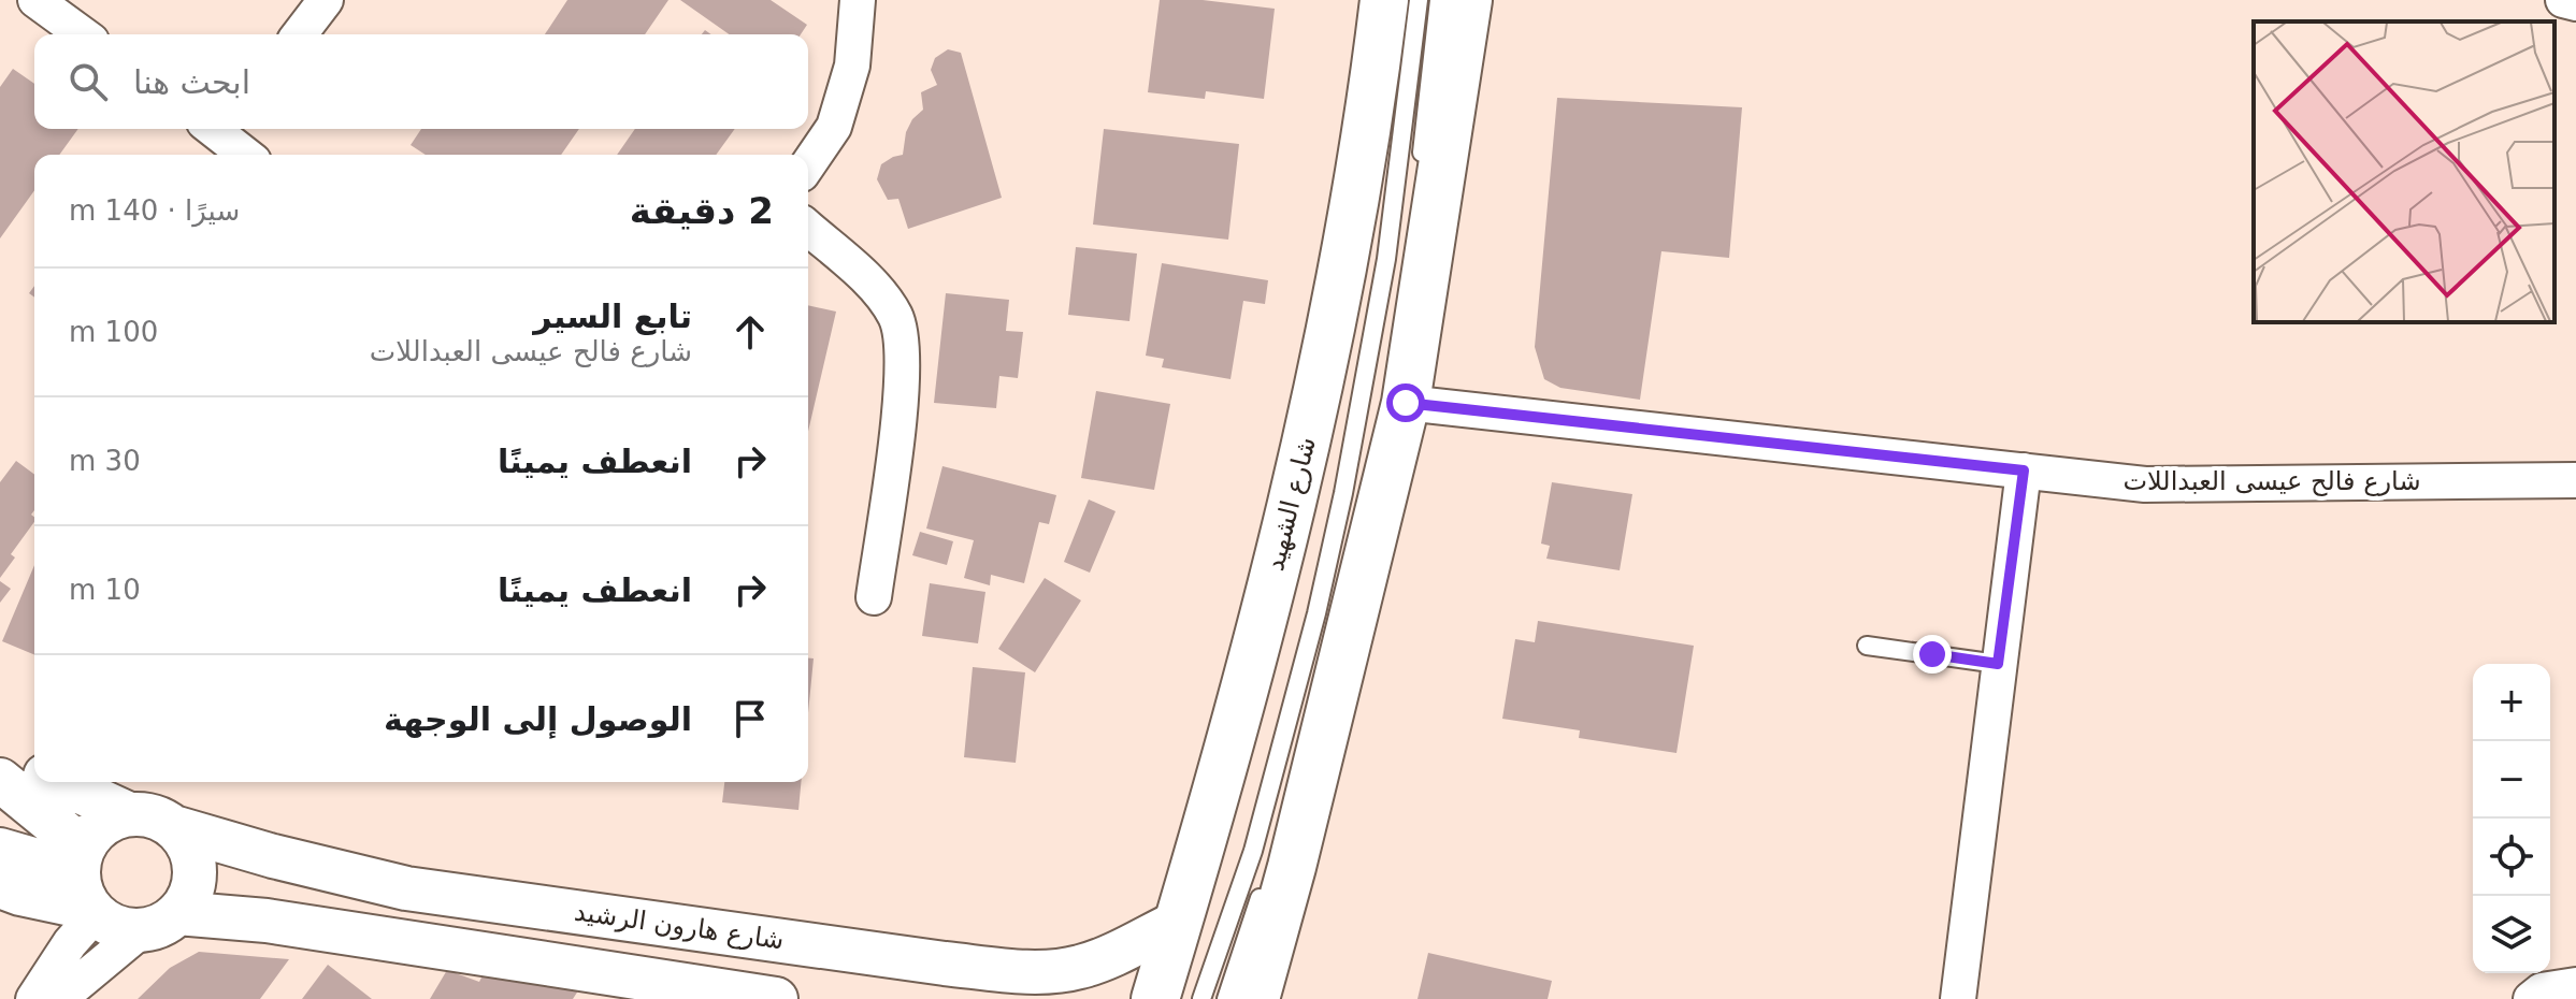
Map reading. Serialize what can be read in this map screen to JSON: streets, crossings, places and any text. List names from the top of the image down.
{
  "streets": {
    "highway": ["شارع الشهيد"],
    "street": ["شارع فالح عيسى العبداللات", "شارع هارون الرشيد"]
  },
  "crossings": [
    ["شارع الشهيد", "شارع هارون الرشيد"]
  ],
  "page": {
    "search": "ابحث هنا",
    "heading": ["2 دقيقة", "سيرًا · 140 m"],
    "list": [
      ["تابع السير", "شارع فالح عيسى العبداللات", "100 m"],
      ["انعطف يمينًا", "30 m"],
      ["انعطف يمينًا", "10 m"],
      "الوصول إلى الوجهة"
    ],
    "map_buttons": ["+", "−"]
  }
}
